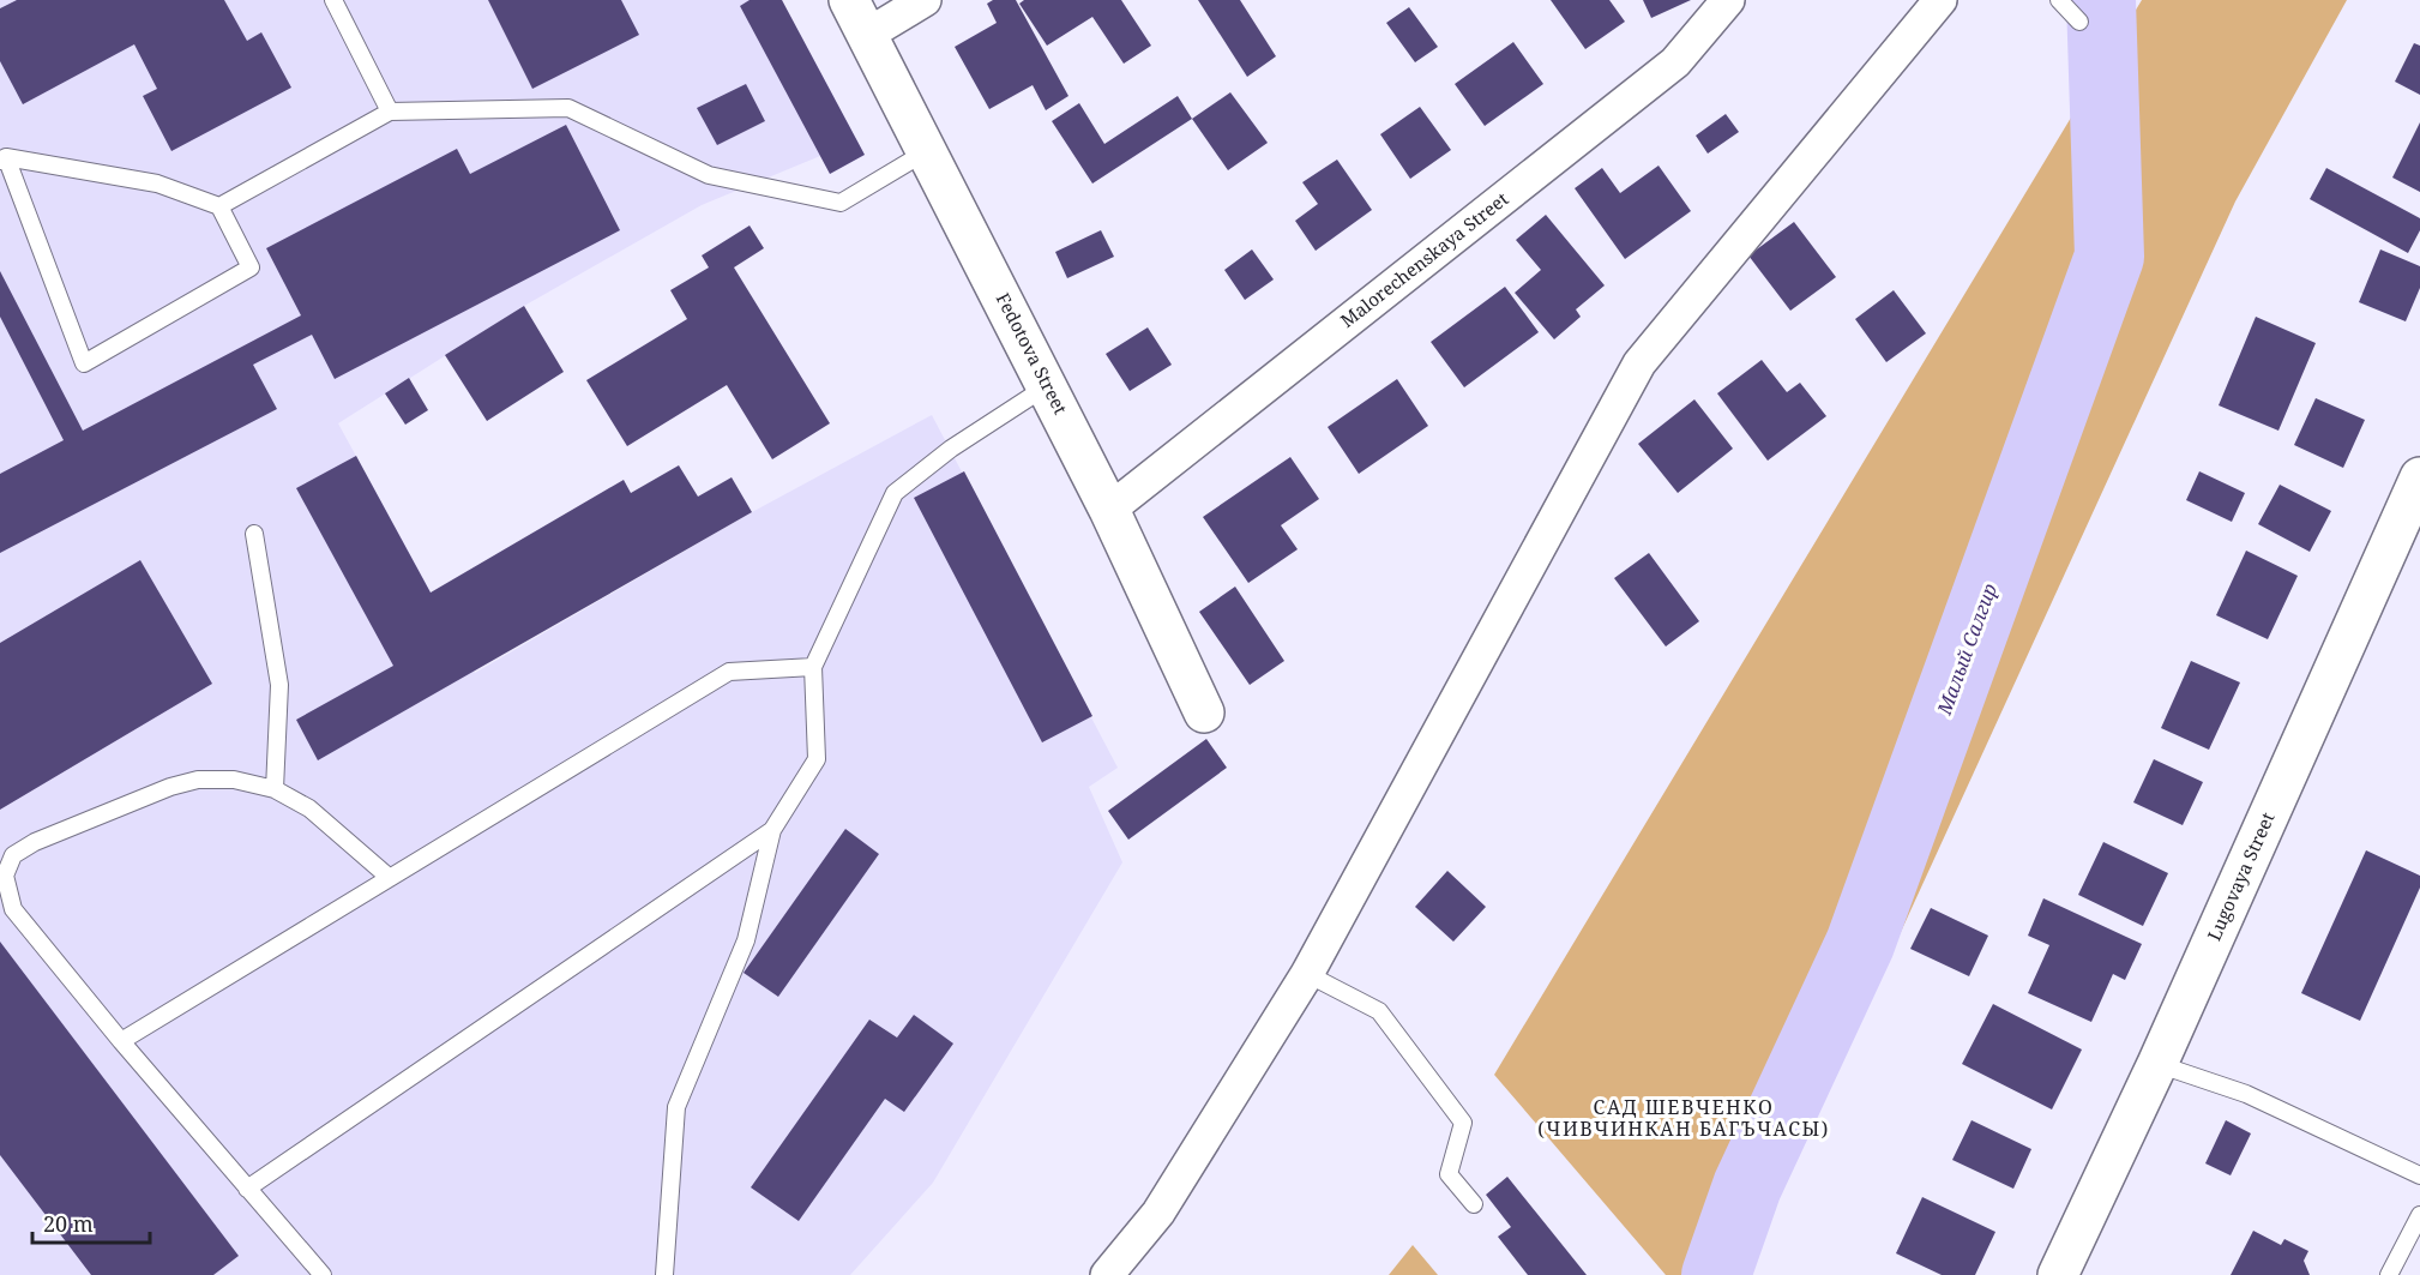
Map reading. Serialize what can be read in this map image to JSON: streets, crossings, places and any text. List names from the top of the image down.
{
  "streets": {
    "main road": ["Fedotova Street", "Lugovaya Street"],
    "street": ["Malorechenskaya Street"]
  },
  "crossings": [
    ["Malorechenskaya Street", "Fedotova Street"]
  ],
  "districts": ["САД ШЕВЧЕНКО (ЧИВЧИНКАН БАГЪЧАСЫ)"],
  "water": ["Малый Салгир"],
  "scale_bar": "20 m"
}
